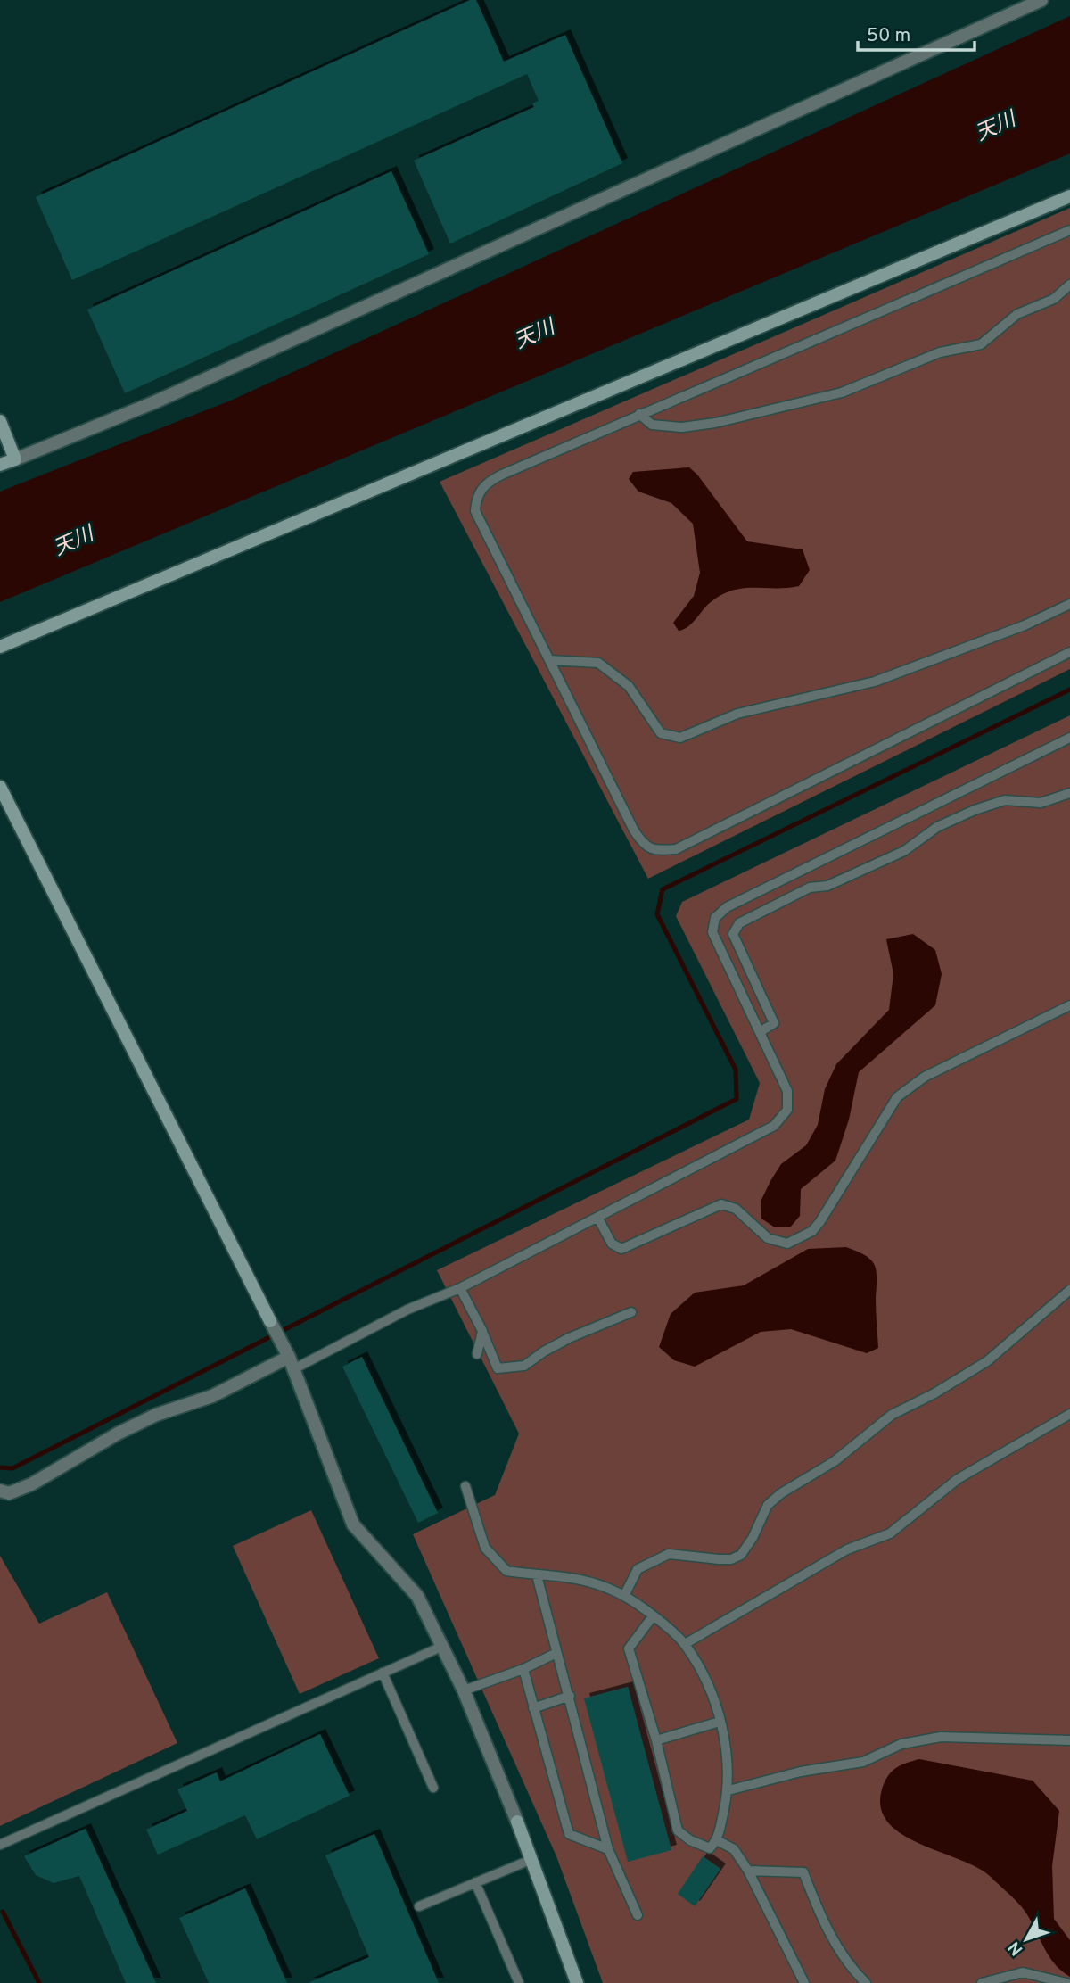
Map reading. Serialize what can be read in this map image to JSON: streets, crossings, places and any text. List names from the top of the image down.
{
  "water": ["天川"],
  "scale_bar": "50 m",
  "north": "bottom left"
}
